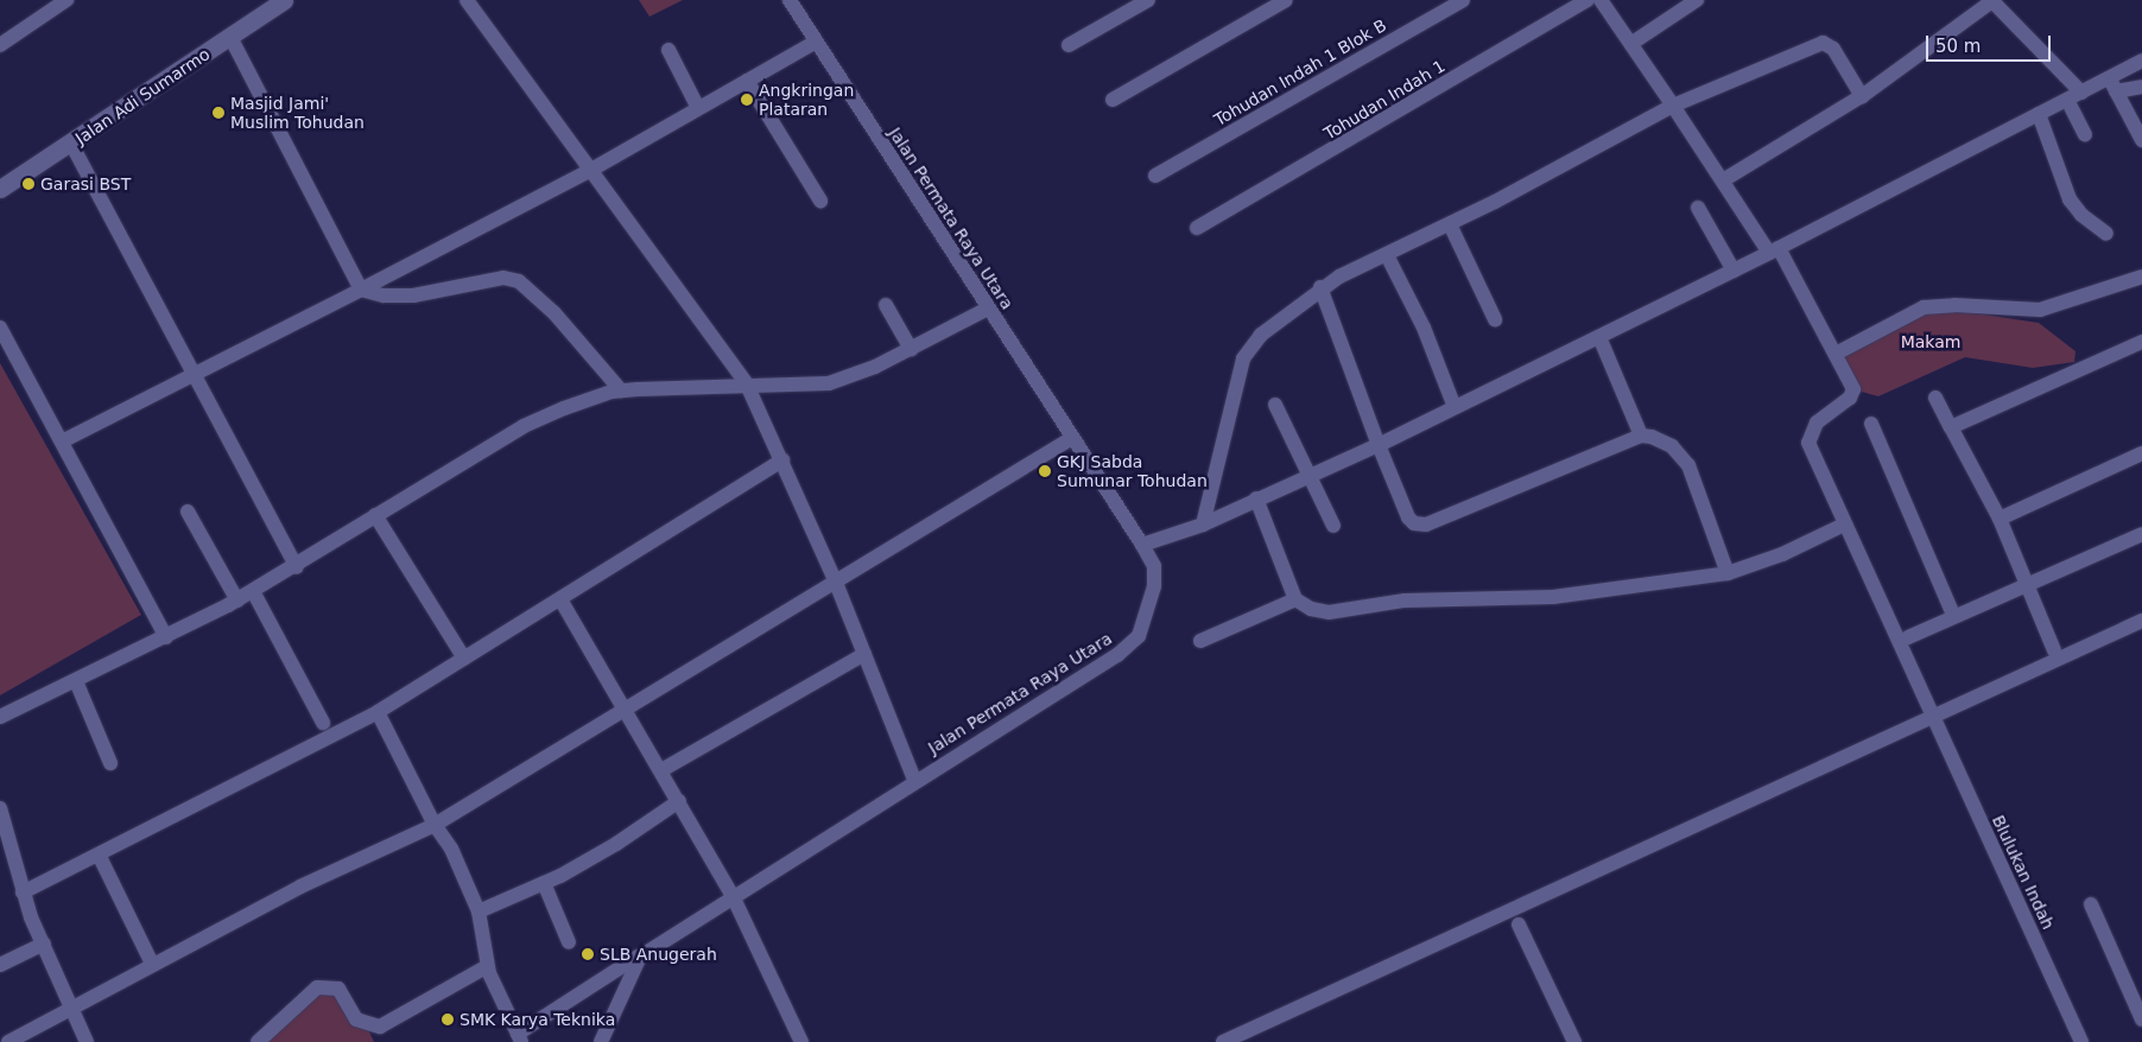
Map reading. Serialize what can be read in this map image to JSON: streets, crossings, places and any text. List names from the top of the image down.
{
  "streets": {
    "main road": ["Jalan Adi Sumarmo"],
    "street": [
      "Tohudan Indah 1 Blok B",
      "Tohudan Indah 1",
      "Jalan Permata Raya Utara",
      "Blulukan Indah"
    ]
  },
  "parks": ["Makam"],
  "places": [
    "Angkringan Plataran",
    "Masjid Jami' Muslim Tohudan",
    "Garasi BST",
    "GKJ Sabda Sumunar Tohudan",
    "SLB Anugerah",
    "SMK Karya Teknika"
  ],
  "scale_bar": "50 m"
}
